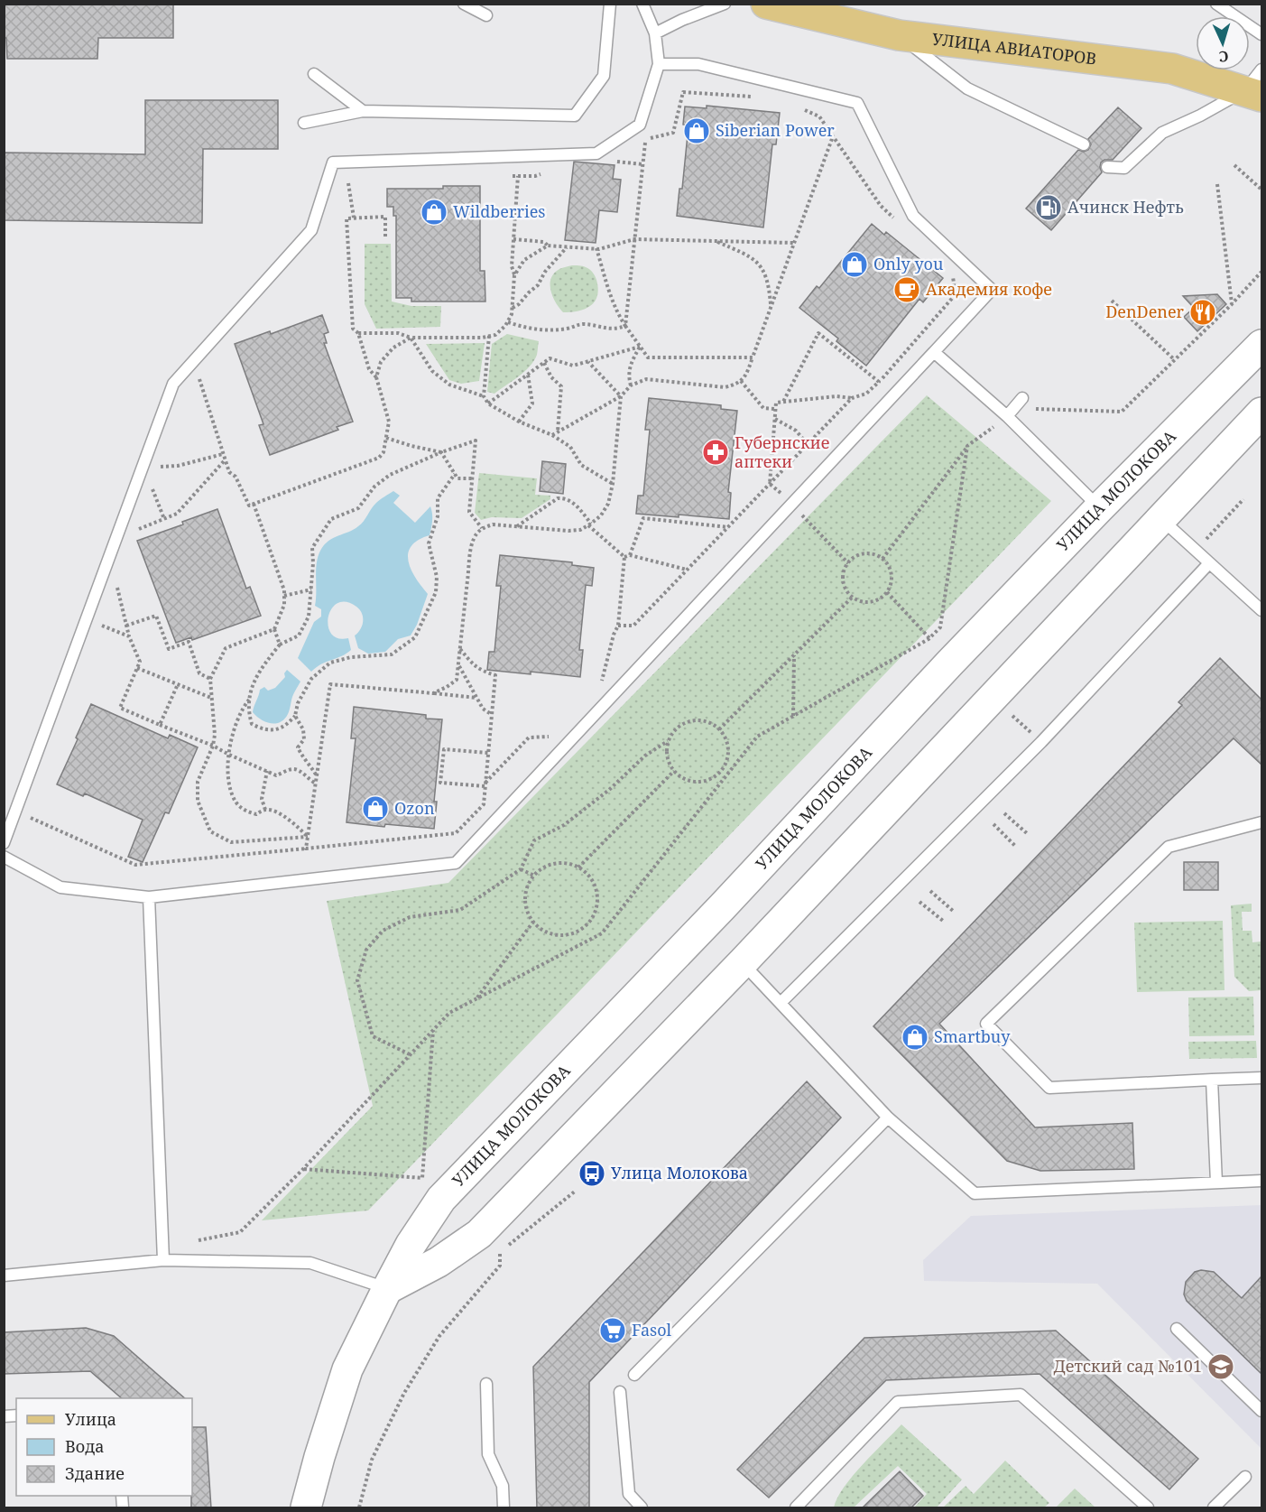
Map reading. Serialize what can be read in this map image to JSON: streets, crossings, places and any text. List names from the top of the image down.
{
  "streets": {
    "main road": ["УЛИЦА АВИАТОРОВ"],
    "street": ["УЛИЦА МОЛОКОВА"]
  },
  "places": {
    "shop": [
      "Siberian Power",
      "Wildberries",
      "Only you",
      "Ozon",
      "Smartbuy"
    ],
    "fuel station": ["Ачинск Нефть"],
    "cafe": ["Академия кофе"],
    "restaurant": ["DenDener"],
    "pharmacy": ["Губернские аптеки"],
    "bus stop": ["Улица Молокова"],
    "supermarket": ["Fasol"],
    "school or university": ["Детский сад №101"]
  },
  "legend": ["Улица", "Вода", "Здание"],
  "north": "bottom"
}
